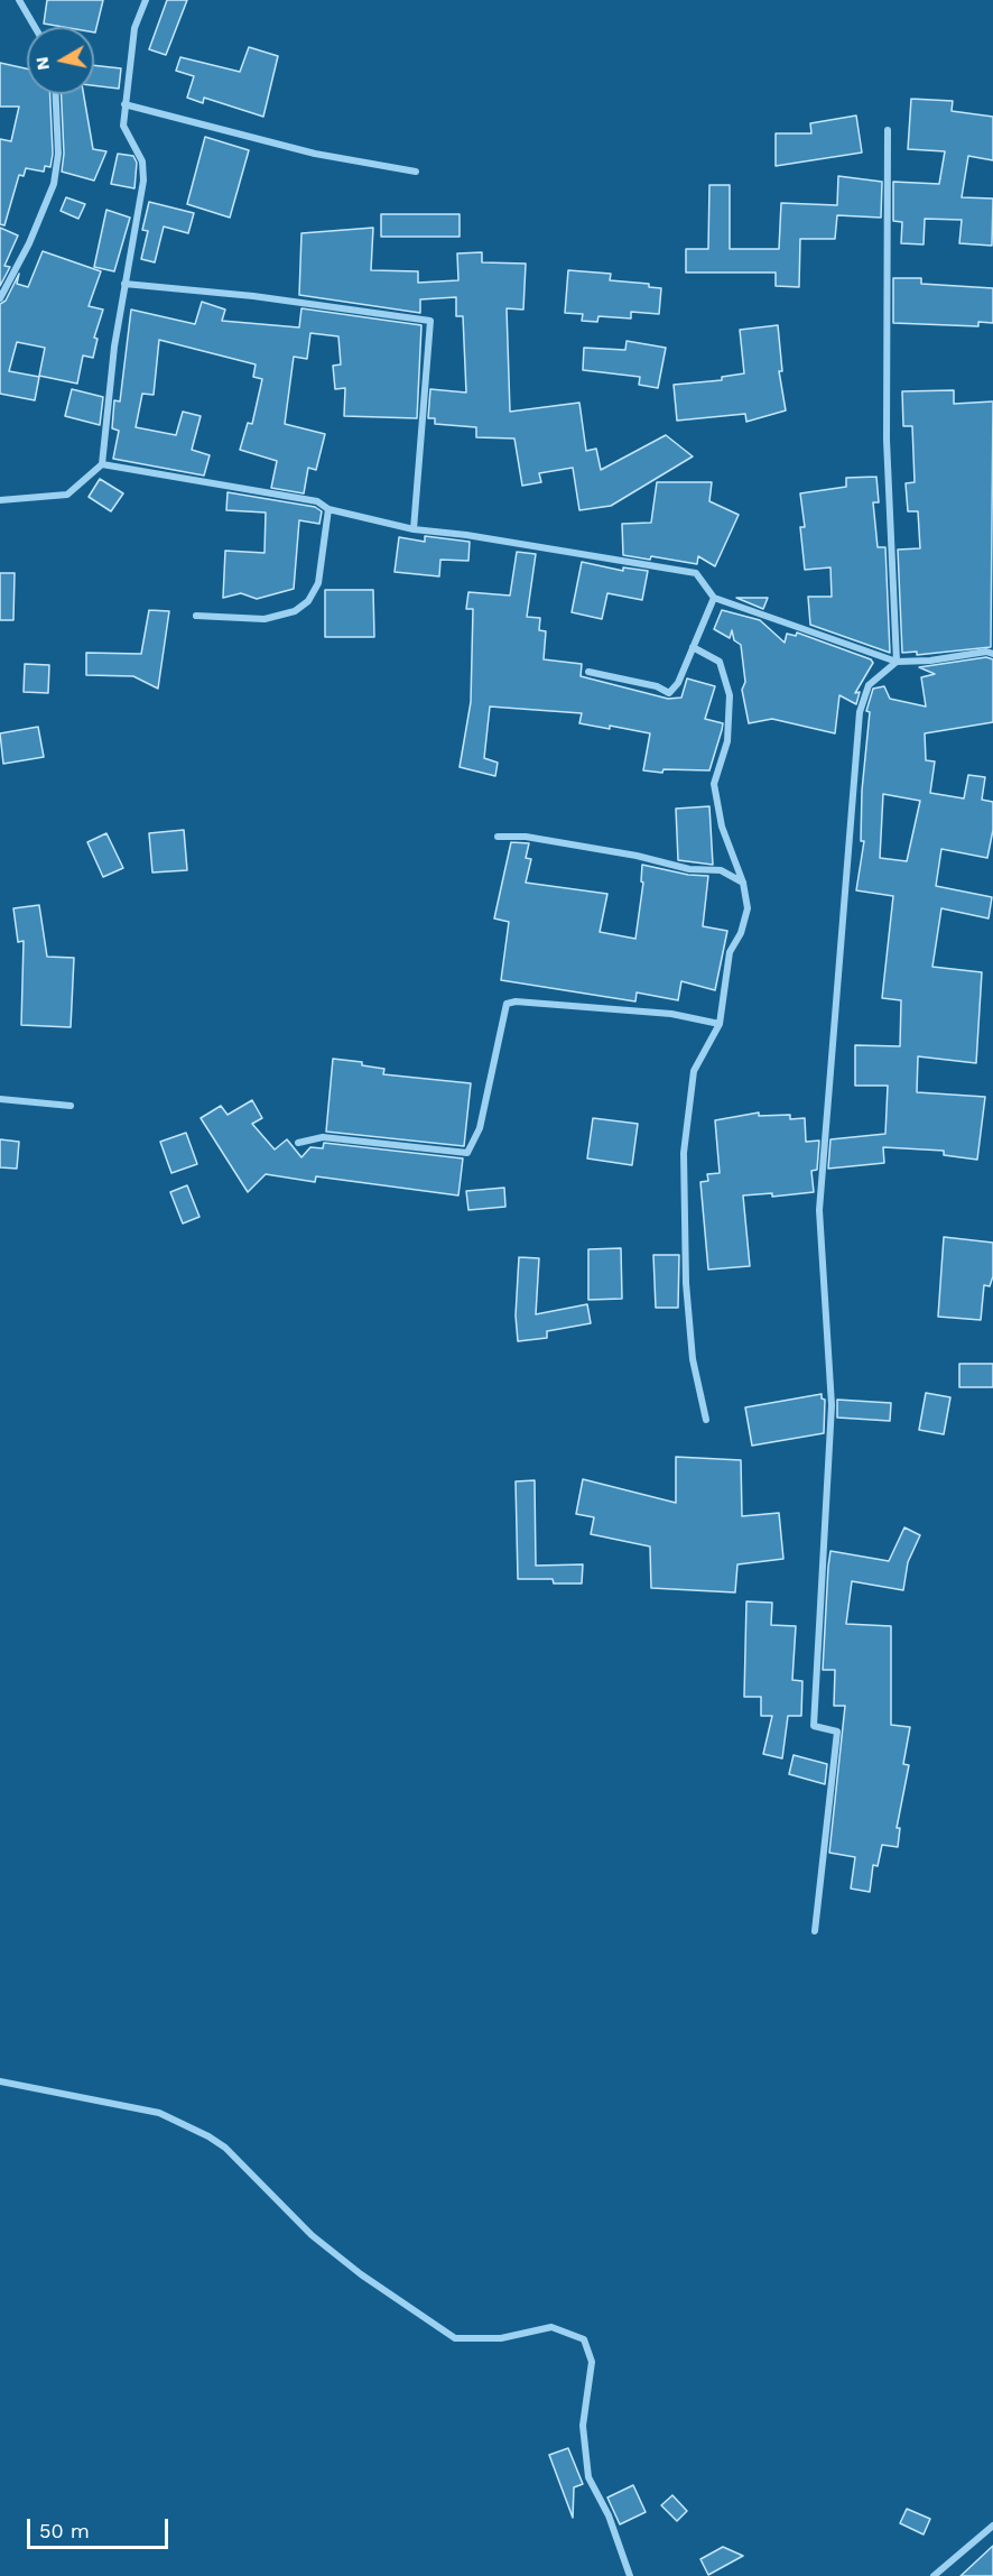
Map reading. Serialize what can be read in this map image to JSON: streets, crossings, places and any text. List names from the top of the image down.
{
  "scale_bar": "50 m",
  "north": "left"
}
